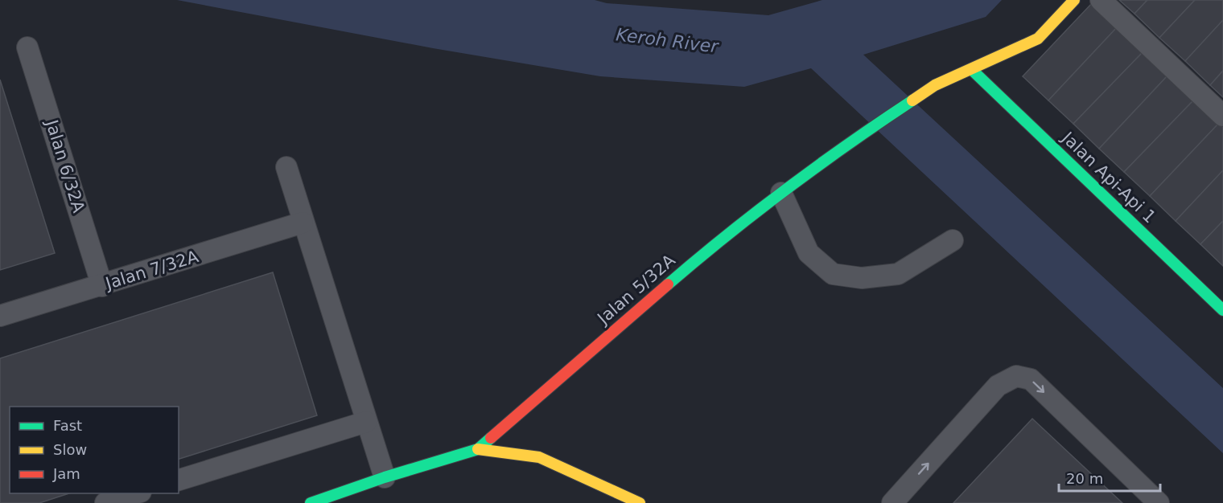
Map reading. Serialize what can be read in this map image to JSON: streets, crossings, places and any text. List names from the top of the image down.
{
  "streets": {
    "street": ["Jalan Api-Api 1", "Jalan 5/32A"],
    "lane": ["Jalan 6/32A", "Jalan 7/32A"]
  },
  "crossings": [
    ["Jalan 6/32A", "Jalan 7/32A"],
    ["Jalan Api-Api 1", "Jalan 5/32A"]
  ],
  "water": ["Keroh River"],
  "legend": ["Fast", "Slow", "Jam"],
  "scale_bar": "20 m"
}
